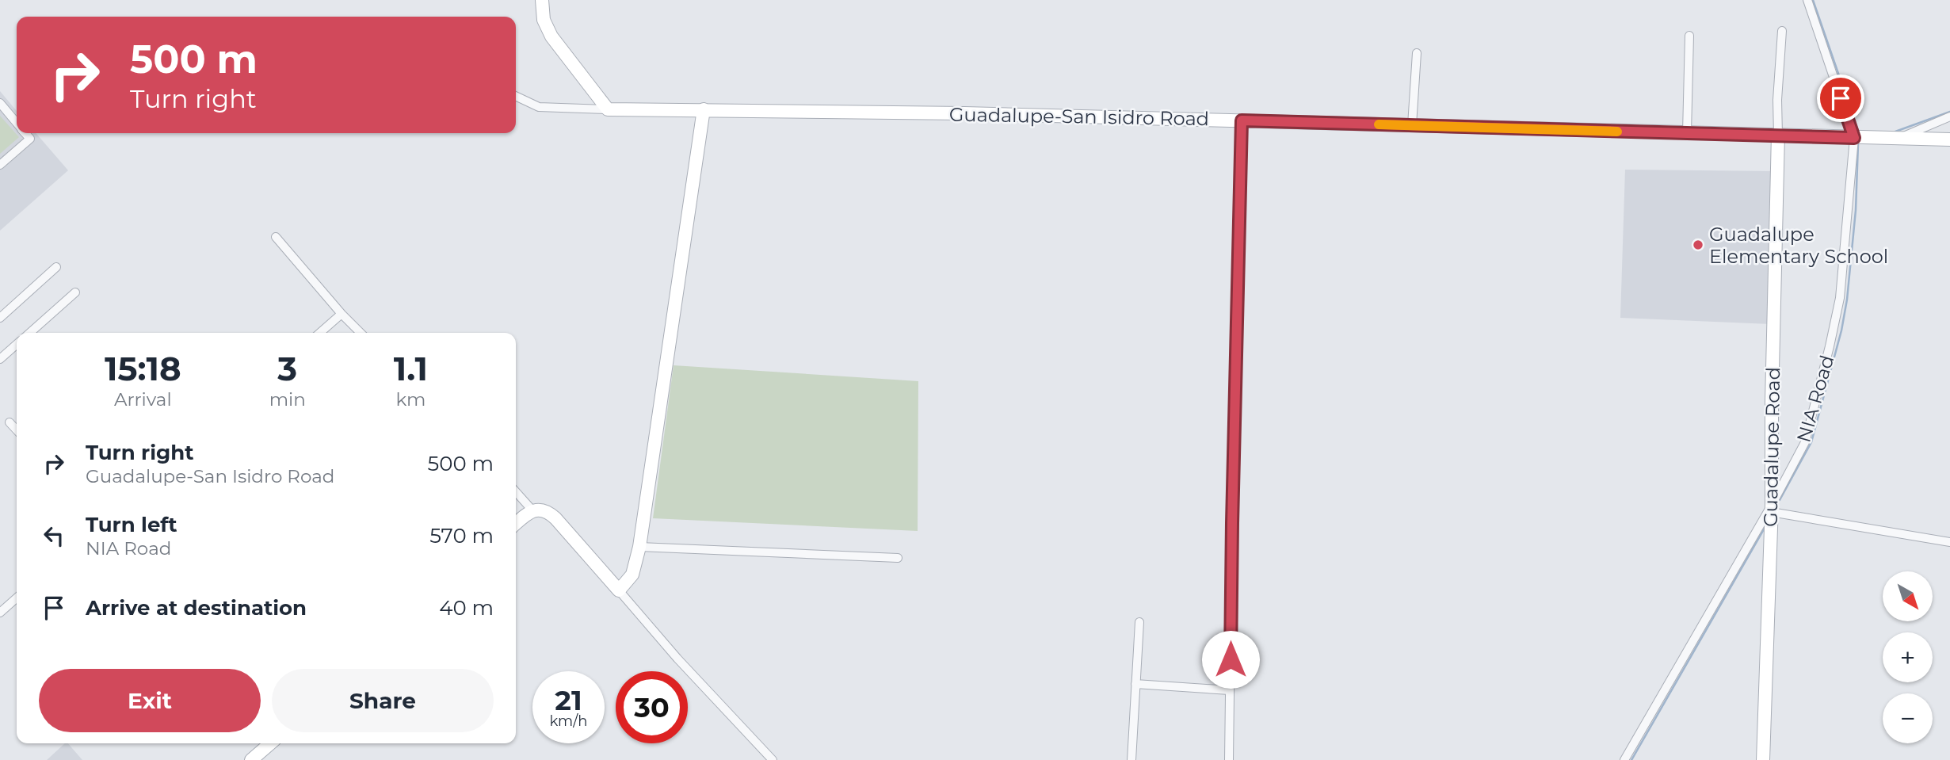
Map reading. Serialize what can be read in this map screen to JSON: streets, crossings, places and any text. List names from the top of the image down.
{
  "streets": {
    "street": ["Guadalupe-San Isidro Road", "NIA Road", "Guadalupe Road"]
  },
  "crossings": [
    ["Guadalupe-San Isidro Road", "NIA Road"],
    ["Guadalupe-San Isidro Road", "Guadalupe Road"],
    ["NIA Road", "Guadalupe Road"]
  ],
  "places": ["Guadalupe Elementary School"],
  "north": "bottom right",
  "page": {
    "turn": ["500 m", "Turn right"],
    "eta": [
      "15:18",
      "Arrival",
      "3",
      "min",
      "1.1",
      "km"
    ],
    "list": [
      {
        "name": "Turn right",
        "note": "Guadalupe-San Isidro Road",
        "value": "500 m"
      },
      {
        "name": "Turn left",
        "note": "NIA Road",
        "value": "570 m"
      },
      {
        "name": "Arrive at destination",
        "value": "40 m"
      }
    ],
    "map_buttons": ["+", "−"],
    "buttons": ["Exit", "Share"],
    "speed": "21 km/h",
    "limit": "30"
  }
}
